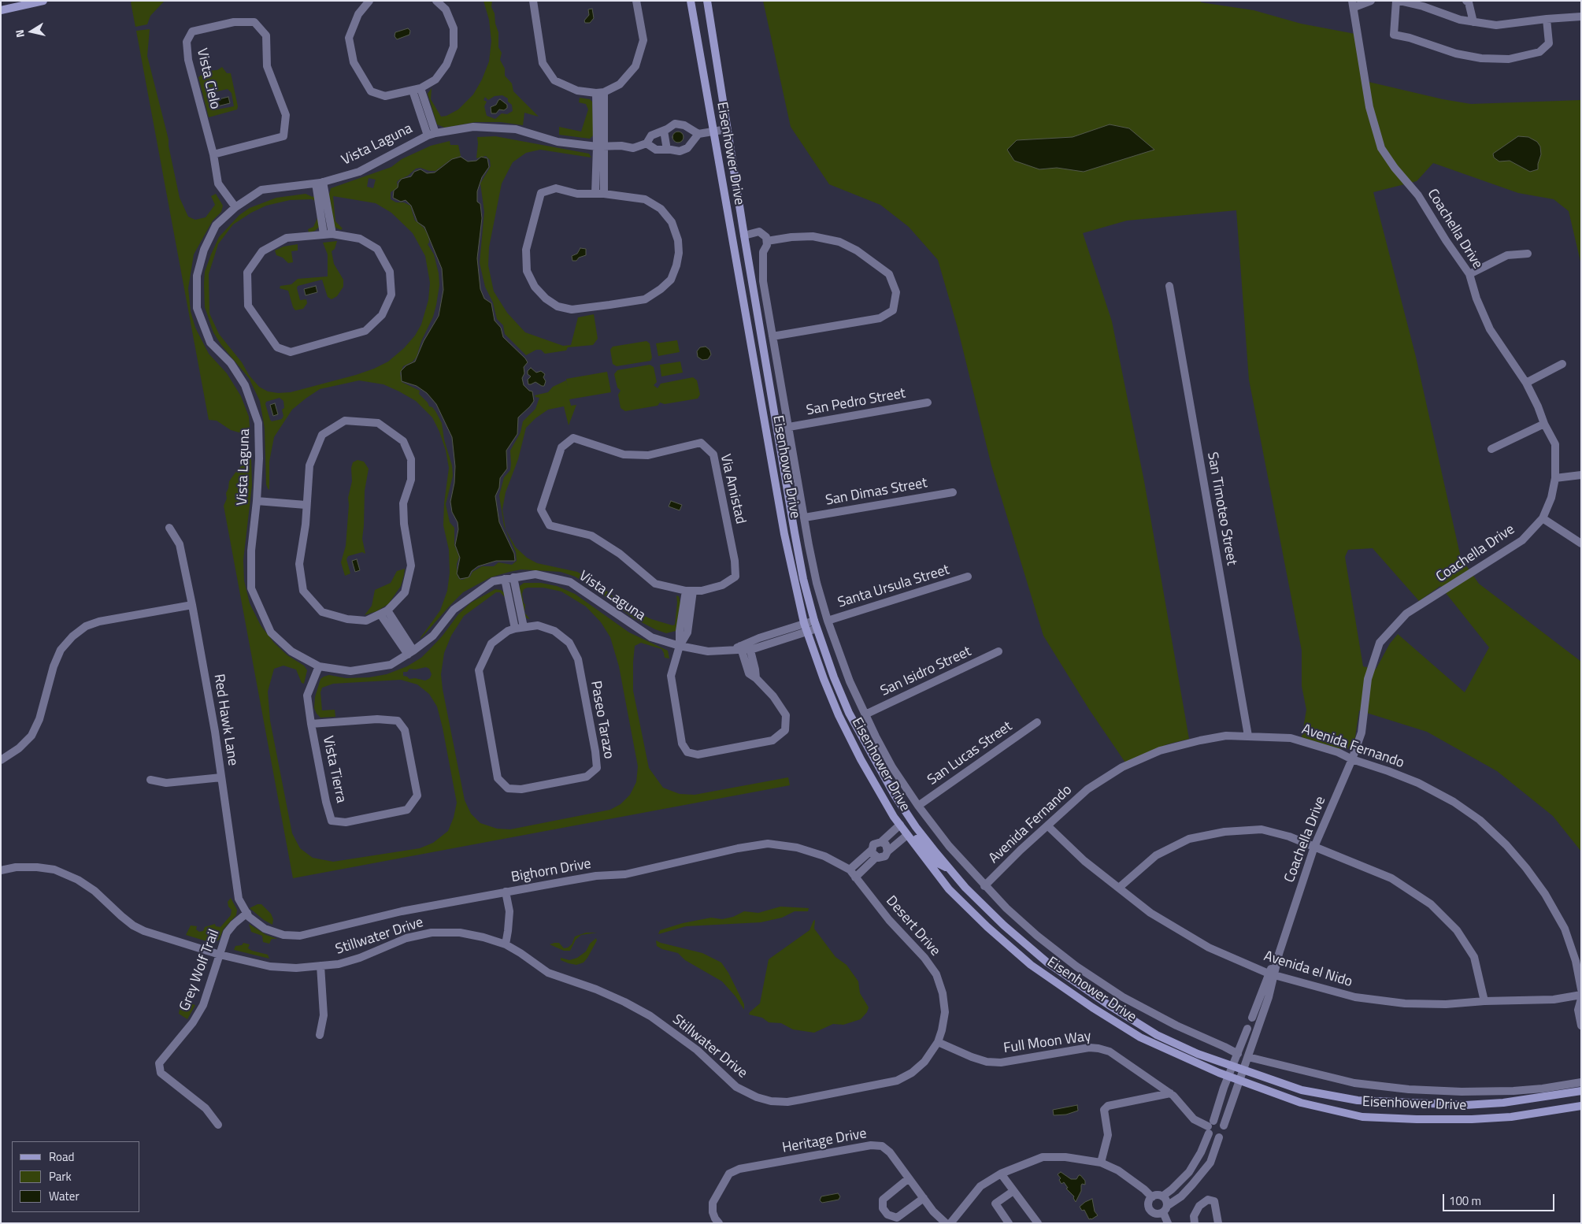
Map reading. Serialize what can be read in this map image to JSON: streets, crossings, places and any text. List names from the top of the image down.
{
  "streets": {
    "main road": ["Eisenhower Drive"],
    "street": [
      "Vista Cielo",
      "Vista Laguna",
      "Coachella Drive",
      "San Pedro Street",
      "Via Amistad",
      "San Dimas Street",
      "San Timoteo Street",
      "Santa Ursula Street",
      "San Isidro Street",
      "Red Hawk Lane",
      "Paseo Tarazo",
      "Avenida Fernando",
      "San Lucas Street",
      "Vista Tierra",
      "Bighorn Drive",
      "Desert Drive",
      "Stillwater Drive",
      "Avenida el Nido",
      "Grey Wolf Trail",
      "Full Moon Way",
      "Heritage Drive"
    ]
  },
  "crossings": [
    ["Vista Cielo", "Vista Laguna"],
    ["Vista Laguna", "Eisenhower Drive"],
    ["Vista Laguna", "Vista Tierra"],
    ["Eisenhower Drive", "Coachella Drive"],
    ["Eisenhower Drive", "San Pedro Street"],
    ["Eisenhower Drive", "San Dimas Street"],
    ["Eisenhower Drive", "Santa Ursula Street"],
    ["Eisenhower Drive", "San Isidro Street"],
    ["Eisenhower Drive", "Avenida Fernando"],
    ["Eisenhower Drive", "San Lucas Street"],
    ["Coachella Drive", "Avenida Fernando"],
    ["Coachella Drive", "Avenida el Nido"],
    ["Coachella Drive", "Full Moon Way"],
    ["San Timoteo Street", "Avenida Fernando"],
    ["Red Hawk Lane", "Bighorn Drive"],
    ["Red Hawk Lane", "Grey Wolf Trail"],
    ["Avenida Fernando", "Avenida el Nido"],
    ["Bighorn Drive", "Desert Drive"],
    ["Bighorn Drive", "Grey Wolf Trail"],
    ["Desert Drive", "Stillwater Drive"],
    ["Desert Drive", "Full Moon Way"],
    ["Stillwater Drive", "Grey Wolf Trail"],
    ["Stillwater Drive", "Full Moon Way"]
  ],
  "legend": ["Road", "Park", "Water"],
  "scale_bar": "100 m",
  "north": "left"
}
